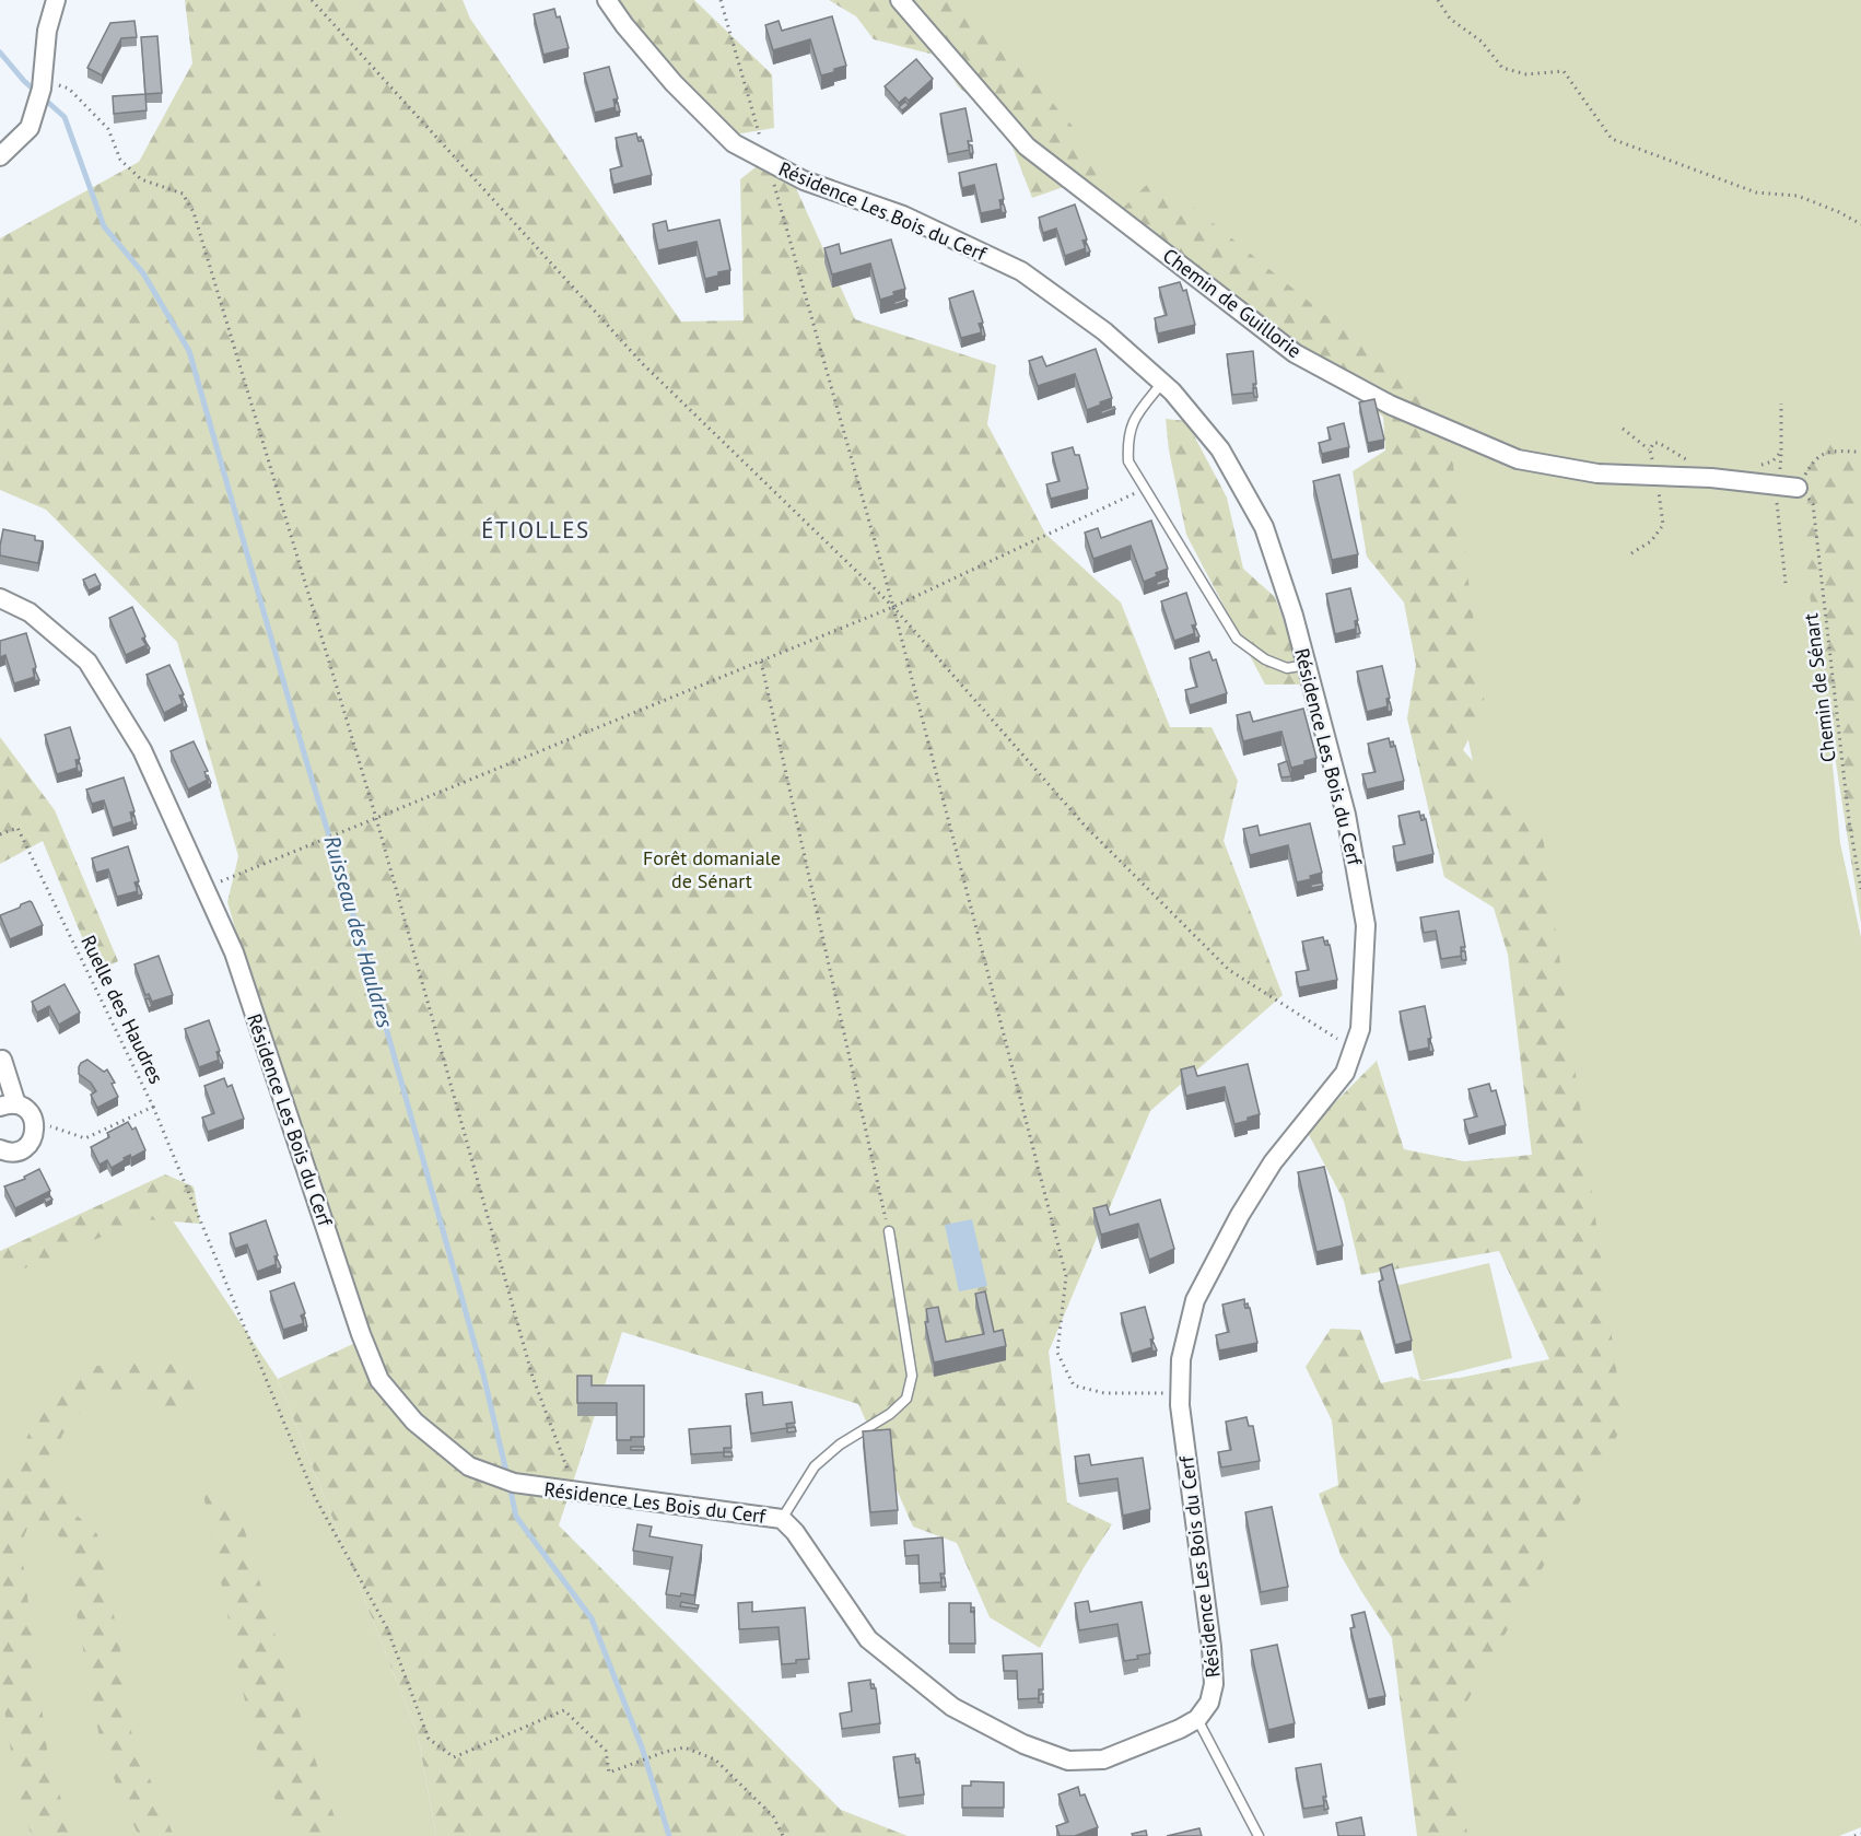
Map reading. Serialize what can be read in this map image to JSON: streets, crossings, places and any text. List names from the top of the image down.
{
  "streets": {
    "street": ["Résidence Les Bois du Cerf", "Chemin de Guillorie"],
    "path": ["Chemin de Sénart", "Ruelle des Haudres"]
  },
  "crossings": [
    ["Chemin de Guillorie", "Chemin de Sénart"]
  ],
  "districts": ["ÉTIOLLES"],
  "water": ["Ruisseau des Hauldres"],
  "parks": ["Forêt domaniale de Sénart"]
}
